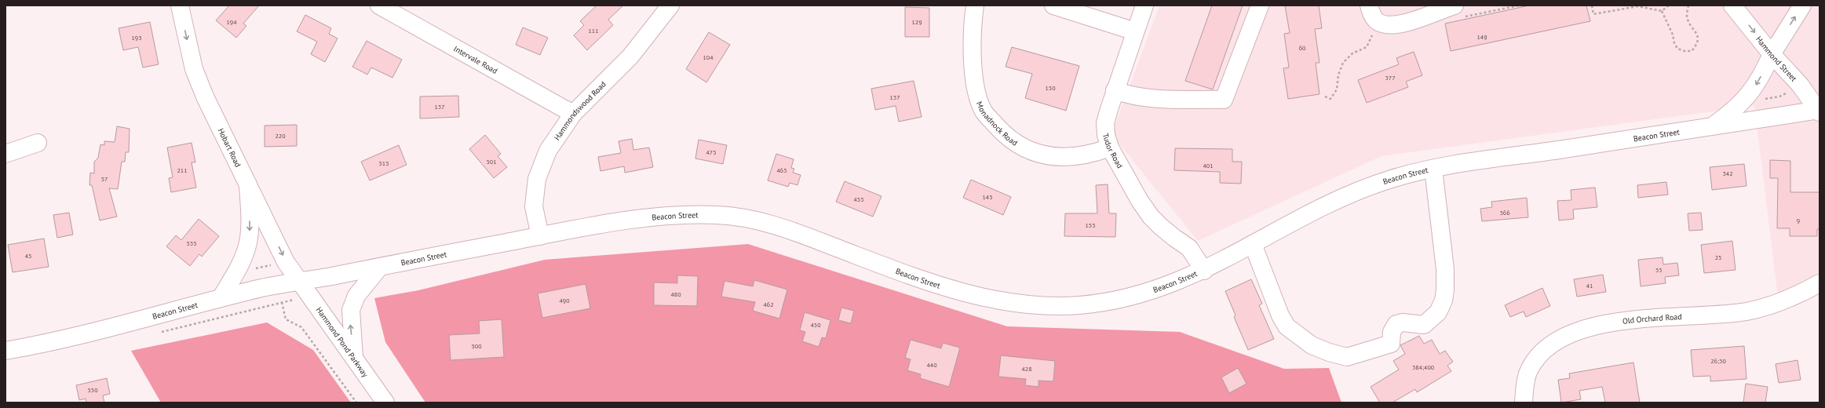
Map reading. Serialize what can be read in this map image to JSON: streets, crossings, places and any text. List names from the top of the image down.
{
  "streets": {
    "main road": [
      "Hammond Street",
      "Intervale Road",
      "Hammondswood Road",
      "Monadnock Road",
      "Beacon Street",
      "Hobart Road",
      "Tudor Road",
      "Old Orchard Road",
      "Hammond Pond Parkway"
    ]
  },
  "crossings": [
    ["Hammond Street", "Beacon Street"],
    ["Intervale Road", "Hammondswood Road"],
    ["Hammondswood Road", "Beacon Street"],
    ["Monadnock Road", "Tudor Road"],
    ["Beacon Street", "Hobart Road"],
    ["Beacon Street", "Tudor Road"],
    ["Beacon Street", "Hammond Pond Parkway"],
    ["Hobart Road", "Hammond Pond Parkway"]
  ],
  "one_way": ["Hammond Street", "Hobart Road"],
  "house_numbers": [
    "194",
    "129",
    "111",
    "149",
    "193",
    "60",
    "104",
    "377",
    "150",
    "137",
    "137",
    "220",
    "475",
    "501",
    "515",
    "401",
    "211",
    "465",
    "342",
    "57",
    "145",
    "455",
    "366",
    "9",
    "155",
    "535",
    "45",
    "25",
    "33",
    "41",
    "480",
    "490",
    "462",
    "450",
    "500",
    "26;30",
    "440",
    "384;400",
    "428",
    "550"
  ]
}
